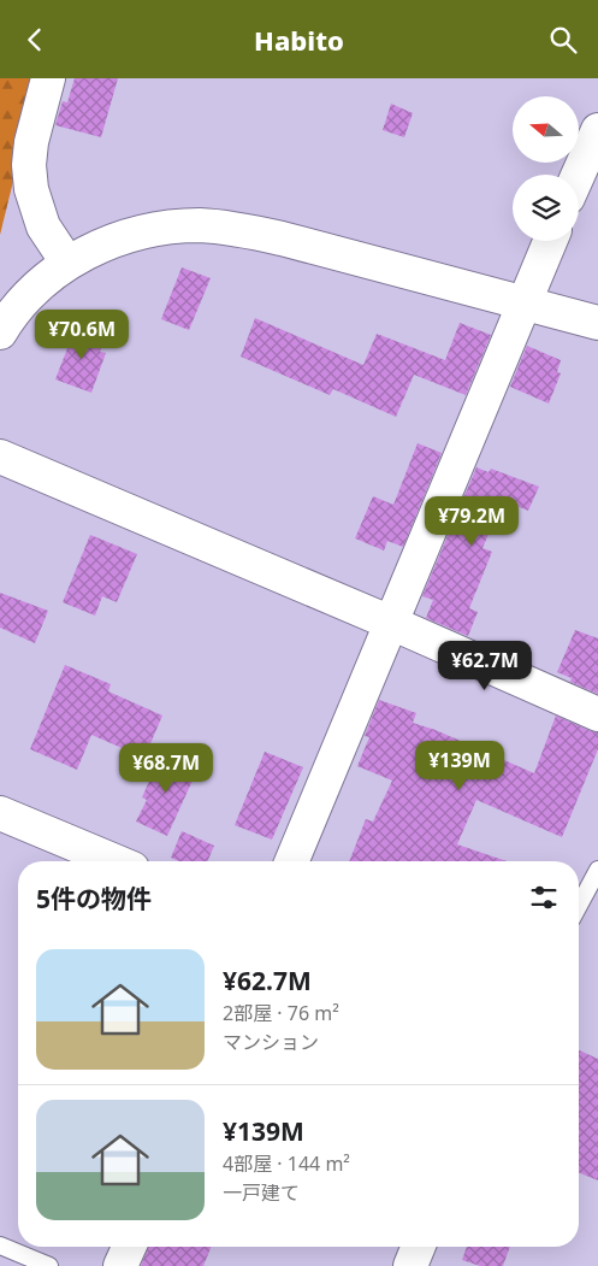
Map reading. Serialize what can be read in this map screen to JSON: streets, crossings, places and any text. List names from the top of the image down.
{
  "north": "left",
  "page": {
    "header": "Habito",
    "price": [
      "¥70.6M",
      "¥79.2M",
      "¥62.7M",
      "¥139M",
      "¥68.7M"
    ],
    "heading": "5件の物件",
    "list": [
      {
        "name": "¥62.7M",
        "note": "2部屋 · 76 m² · マンション"
      },
      {
        "name": "¥139M",
        "note": "4部屋 · 144 m² · 一戸建て"
      }
    ]
  }
}
